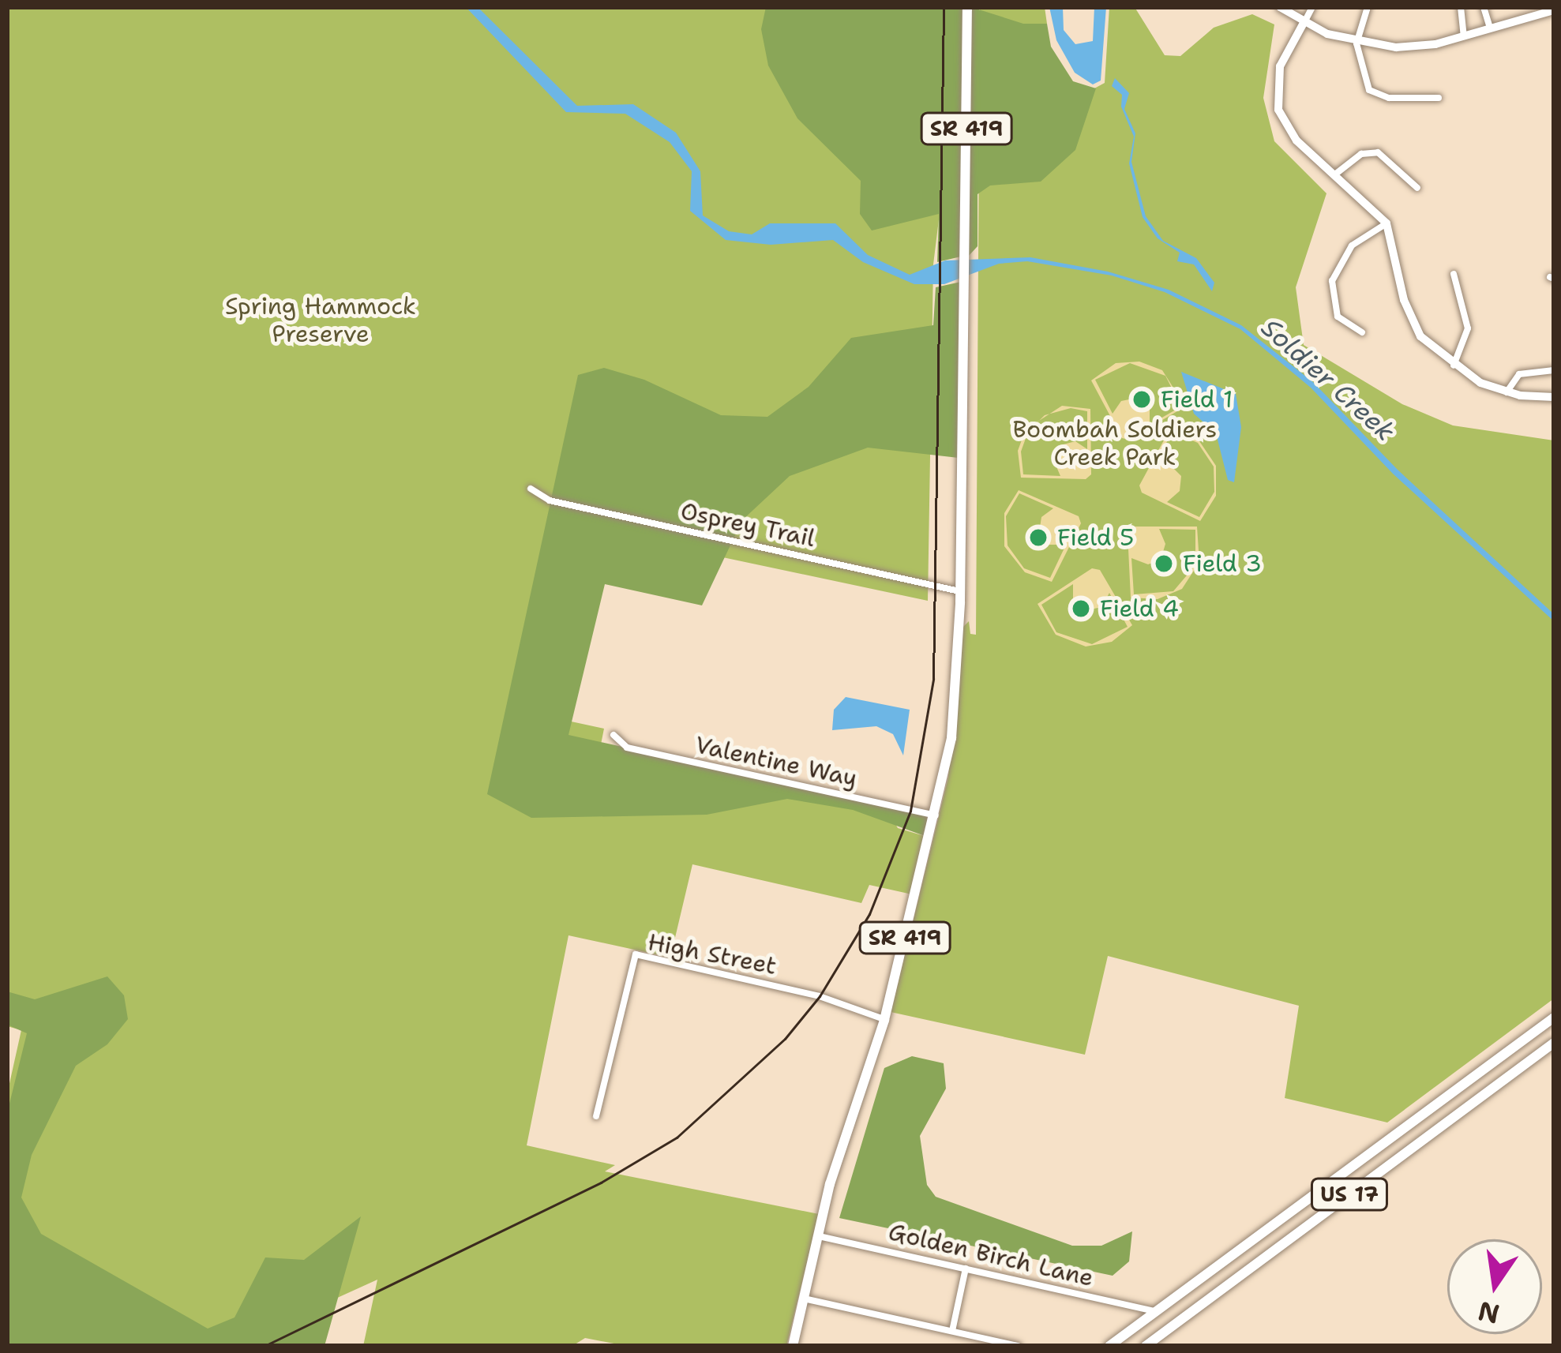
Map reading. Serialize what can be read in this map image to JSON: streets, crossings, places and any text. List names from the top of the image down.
{
  "streets": {
    "main road": ["SR 419", "US 17"],
    "street": [
      "Osprey Trail",
      "Valentine Way",
      "High Street",
      "Golden Birch Lane"
    ]
  },
  "crossings": [
    ["SR 419", "Osprey Trail"],
    ["SR 419", "Valentine Way"],
    ["SR 419", "High Street"],
    ["SR 419", "Golden Birch Lane"],
    ["US 17", "Golden Birch Lane"]
  ],
  "water": ["Soldier Creek"],
  "parks": ["Spring Hammock Preserve", "Boombah Soldiers Creek Park"],
  "places": [
    "Field 1",
    "Field 5",
    "Field 3",
    "Field 4"
  ],
  "north": "bottom"
}
